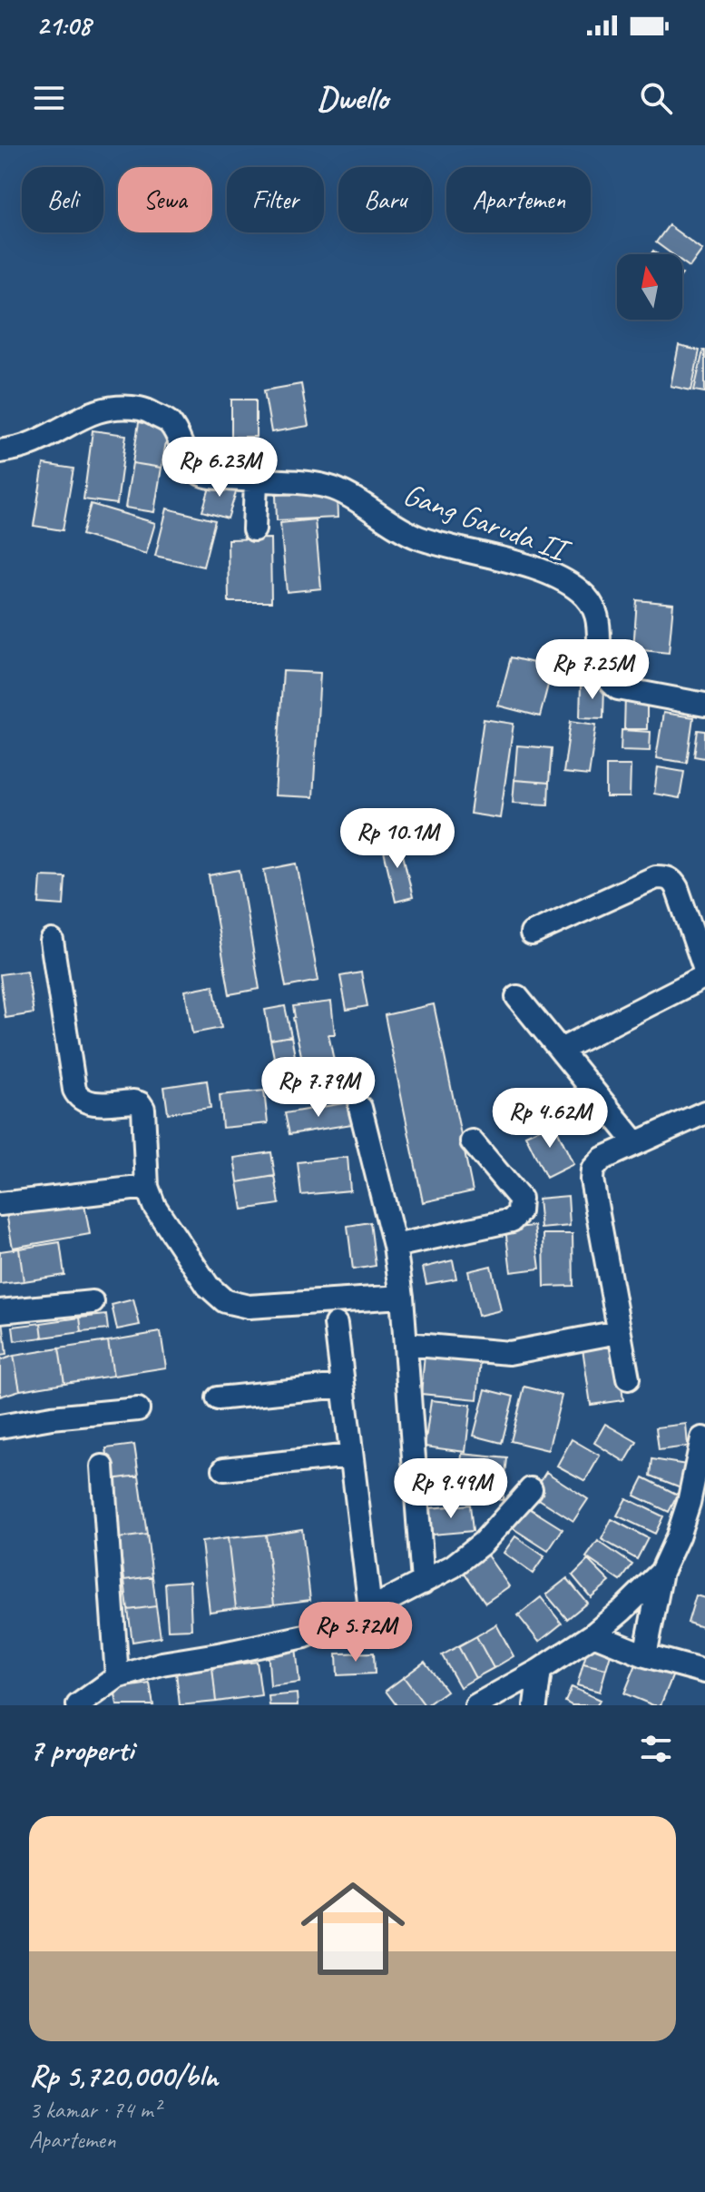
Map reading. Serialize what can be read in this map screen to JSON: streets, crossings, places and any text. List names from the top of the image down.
{
  "streets": {
    "street": ["Gang Garuda II"]
  },
  "north": "top",
  "page": {
    "status": "21:08",
    "header": "Dwello",
    "chip": [
      "Beli",
      "Sewa",
      "Filter",
      "Baru",
      "Apartemen"
    ],
    "price": [
      "Rp 6.23M",
      "Rp 7.25M",
      "Rp 10.1M",
      "Rp 7.79M",
      "Rp 4.62M",
      "Rp 9.49M",
      "Rp 5.72M"
    ],
    "heading": "7 properti",
    "list": [
      {
        "name": "Rp 5,720,000/bln",
        "note": "3 kamar · 74 m² · Apartemen"
      }
    ]
  }
}
